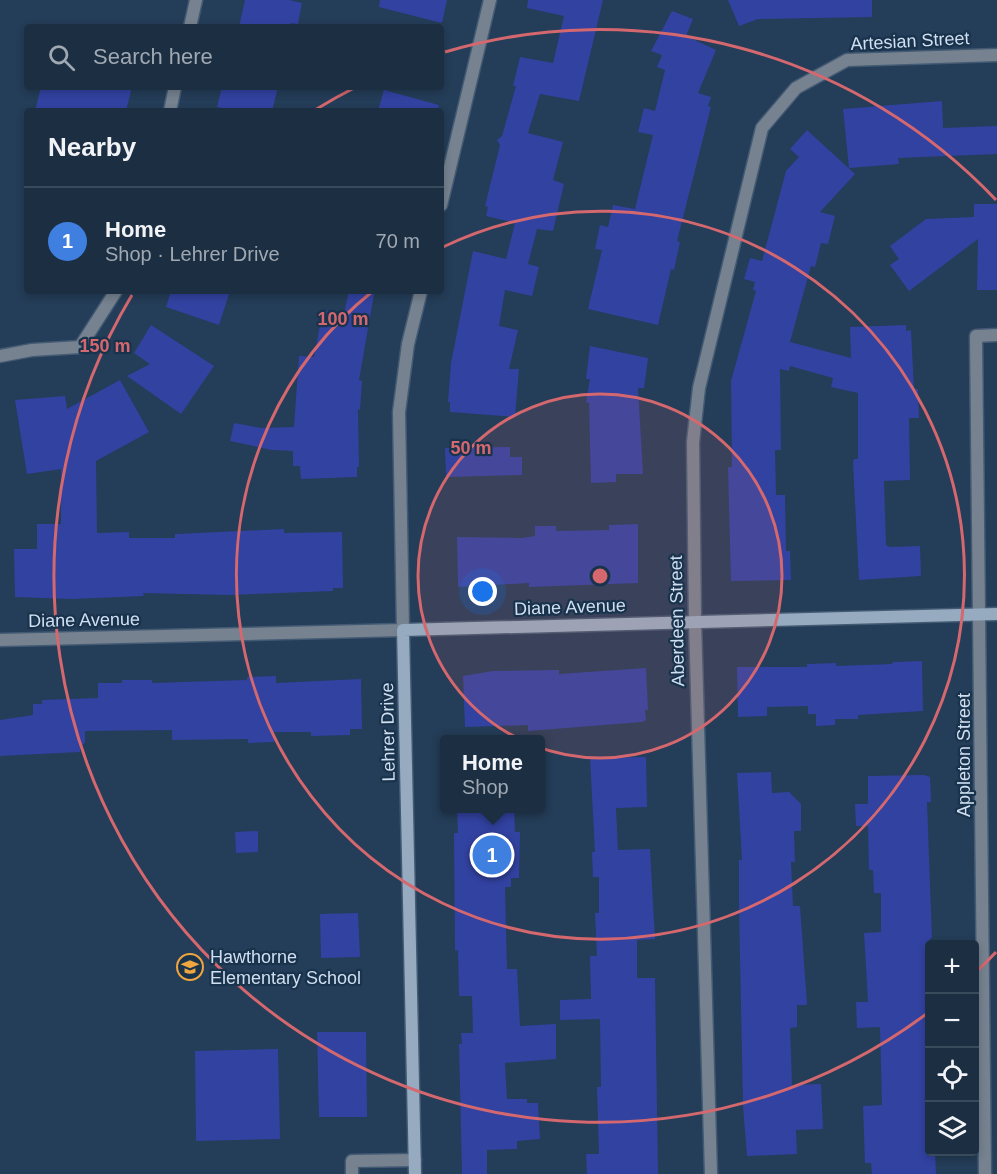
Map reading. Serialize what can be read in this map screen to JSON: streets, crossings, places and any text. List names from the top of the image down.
{
  "streets": {
    "street": [
      "Artesian Street",
      "Diane Avenue",
      "Aberdeen Street",
      "Lehrer Drive",
      "Appleton Street"
    ]
  },
  "crossings": [
    ["Artesian Street", "Aberdeen Street"],
    ["Diane Avenue", "Aberdeen Street"],
    ["Diane Avenue", "Lehrer Drive"],
    ["Diane Avenue", "Appleton Street"]
  ],
  "places": {
    "school or university": ["Hawthorne Elementary School"]
  },
  "page": {
    "search": "Search here",
    "heading": "Nearby",
    "list": [
      {
        "mark": "1",
        "name": "Home",
        "note": "Shop · Lehrer Drive",
        "value": "70 m"
      }
    ],
    "popup": ["Home", "Shop"],
    "pins": "1",
    "map_buttons": ["+", "−"]
  },
  "rings": ["100 m", "150 m", "50 m"]
}
